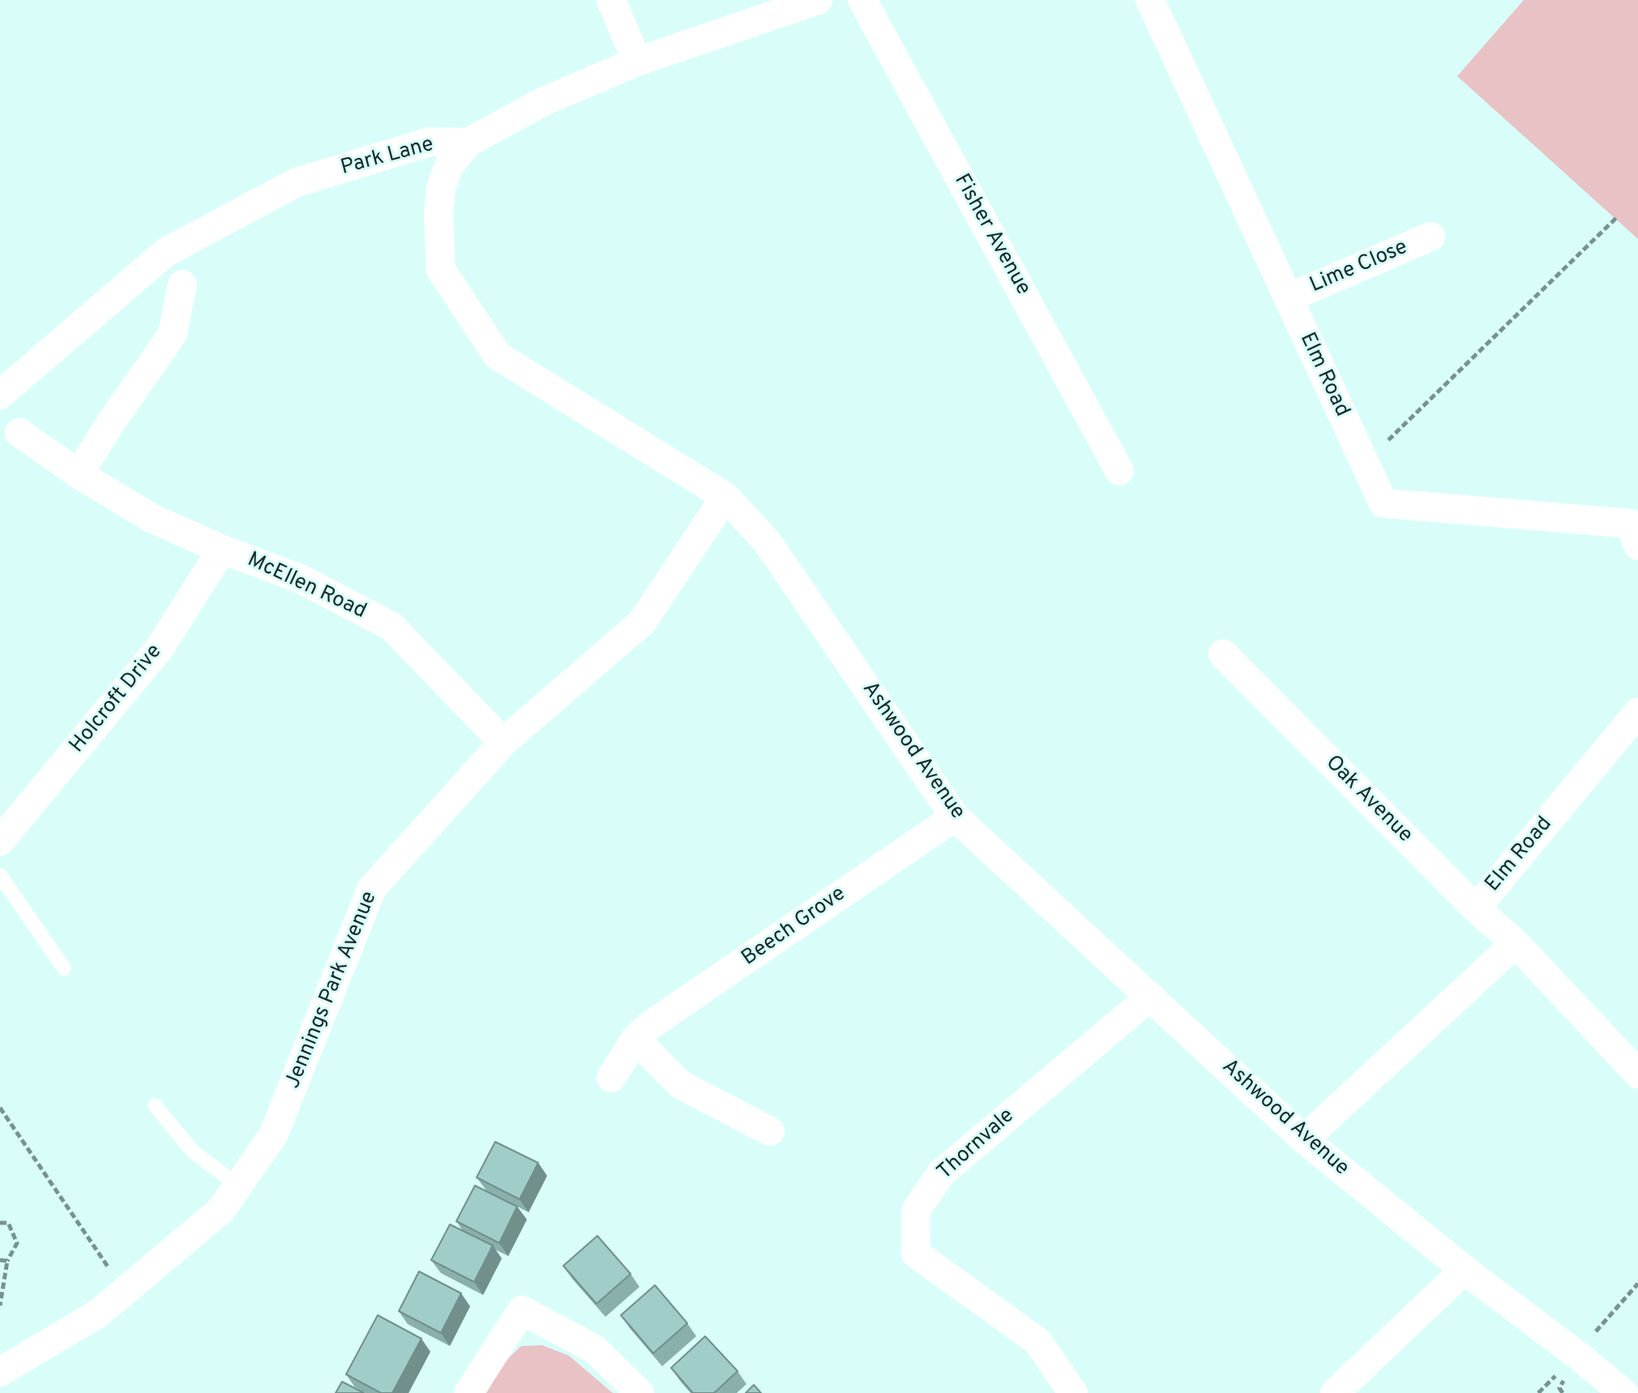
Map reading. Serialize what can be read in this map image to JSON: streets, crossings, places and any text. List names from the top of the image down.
{
  "streets": {
    "street": [
      "Park Lane",
      "Fisher Avenue",
      "Lime Close",
      "Elm Road",
      "McEllen Road",
      "Holcroft Drive",
      "Ashwood Avenue",
      "Oak Avenue",
      "Beech Grove",
      "Jennings Park Avenue",
      "Thornvale"
    ]
  },
  "crossings": [
    ["Park Lane", "Ashwood Avenue"],
    ["Lime Close", "Elm Road"],
    ["Elm Road", "Oak Avenue"],
    ["McEllen Road", "Holcroft Drive"],
    ["McEllen Road", "Jennings Park Avenue"],
    ["Ashwood Avenue", "Beech Grove"],
    ["Ashwood Avenue", "Jennings Park Avenue"],
    ["Ashwood Avenue", "Thornvale"]
  ]
}
